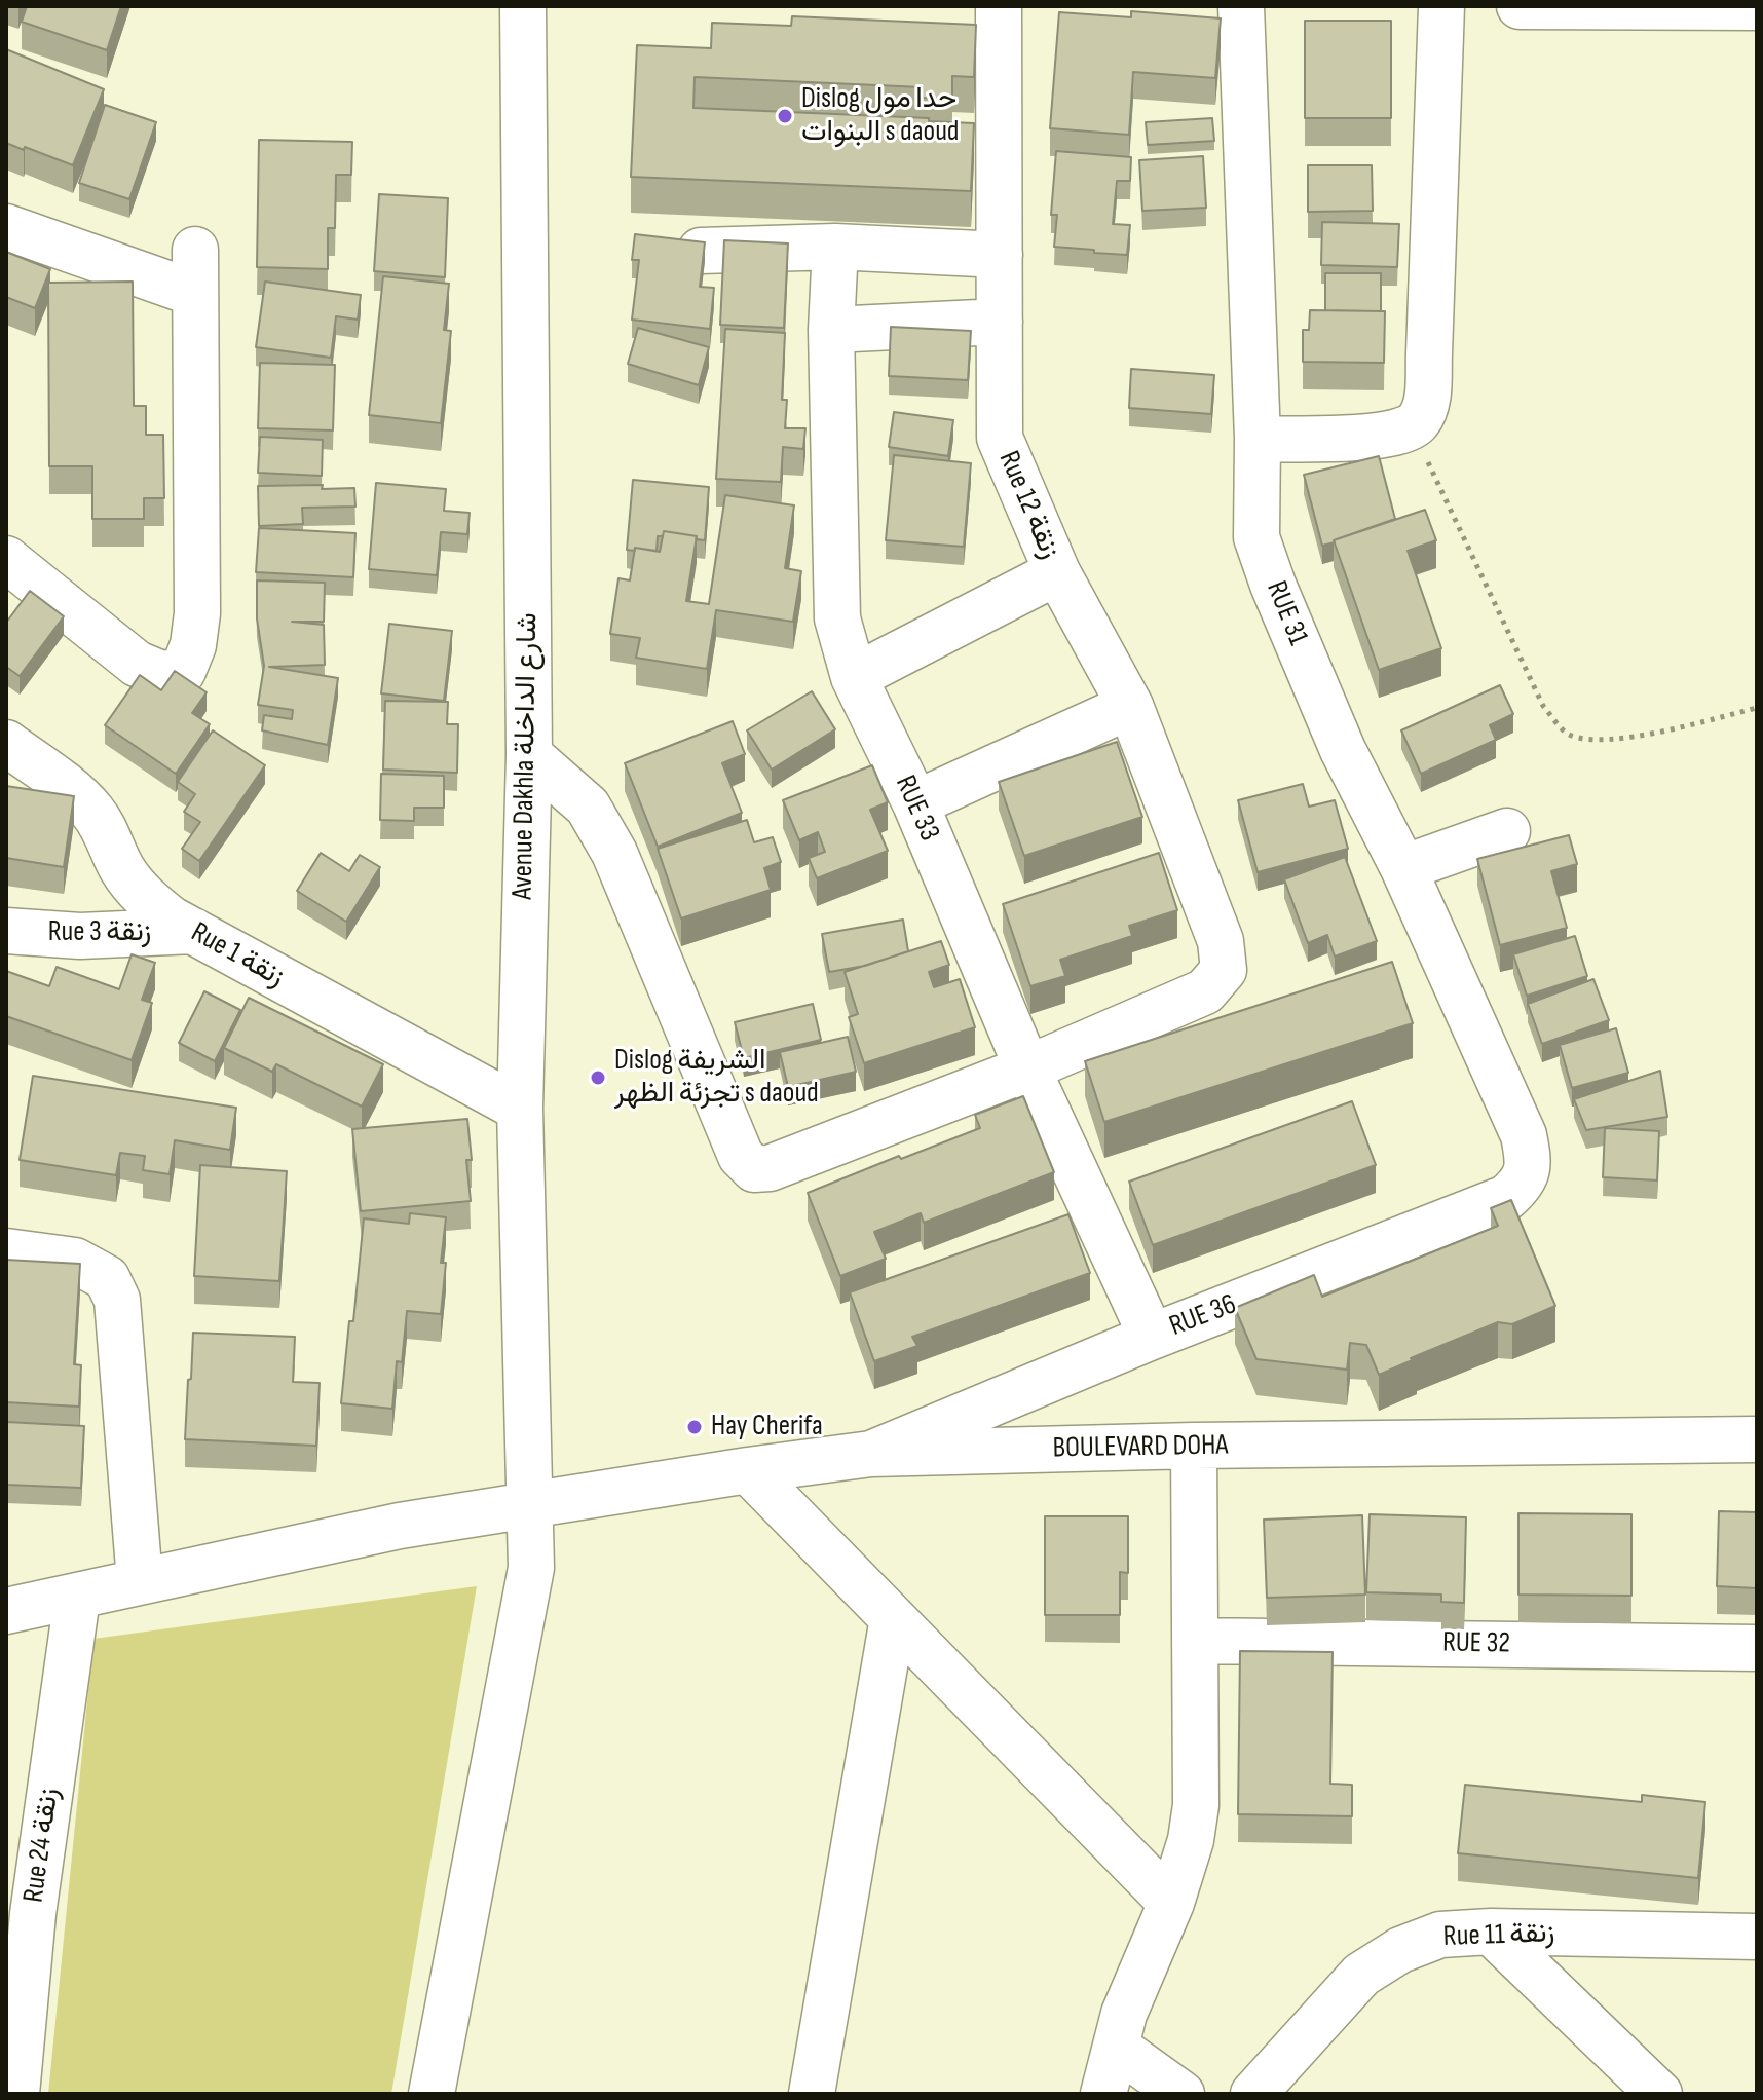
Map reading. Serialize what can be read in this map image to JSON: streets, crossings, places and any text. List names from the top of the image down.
{
  "streets": {
    "street": [
      "Rue 12 زنقة",
      "RUE 31",
      "Avenue Dakhla شارع الداخلة",
      "RUE 33",
      "Rue 3 زنقة",
      "Rue 1 زنقة",
      "RUE 36",
      "BOULEVARD DOHA",
      "RUE 32",
      "Rue 24 زنقة",
      "Rue 11 زنقة"
    ]
  },
  "crossings": [
    ["Rue 12 زنقة", "RUE 33"],
    ["RUE 31", "RUE 36"],
    ["Avenue Dakhla شارع الداخلة", "Rue 1 زنقة"],
    ["Avenue Dakhla شارع الداخلة", "BOULEVARD DOHA"],
    ["RUE 33", "RUE 36"],
    ["Rue 3 زنقة", "Rue 1 زنقة"],
    ["RUE 36", "BOULEVARD DOHA"],
    ["BOULEVARD DOHA", "Rue 24 زنقة"]
  ],
  "places": ["Dislog حدا مول البنوات s daoud", "Dislog الشريفة تجزئة الظهر s daoud", "Hay Cherifa"]
}
